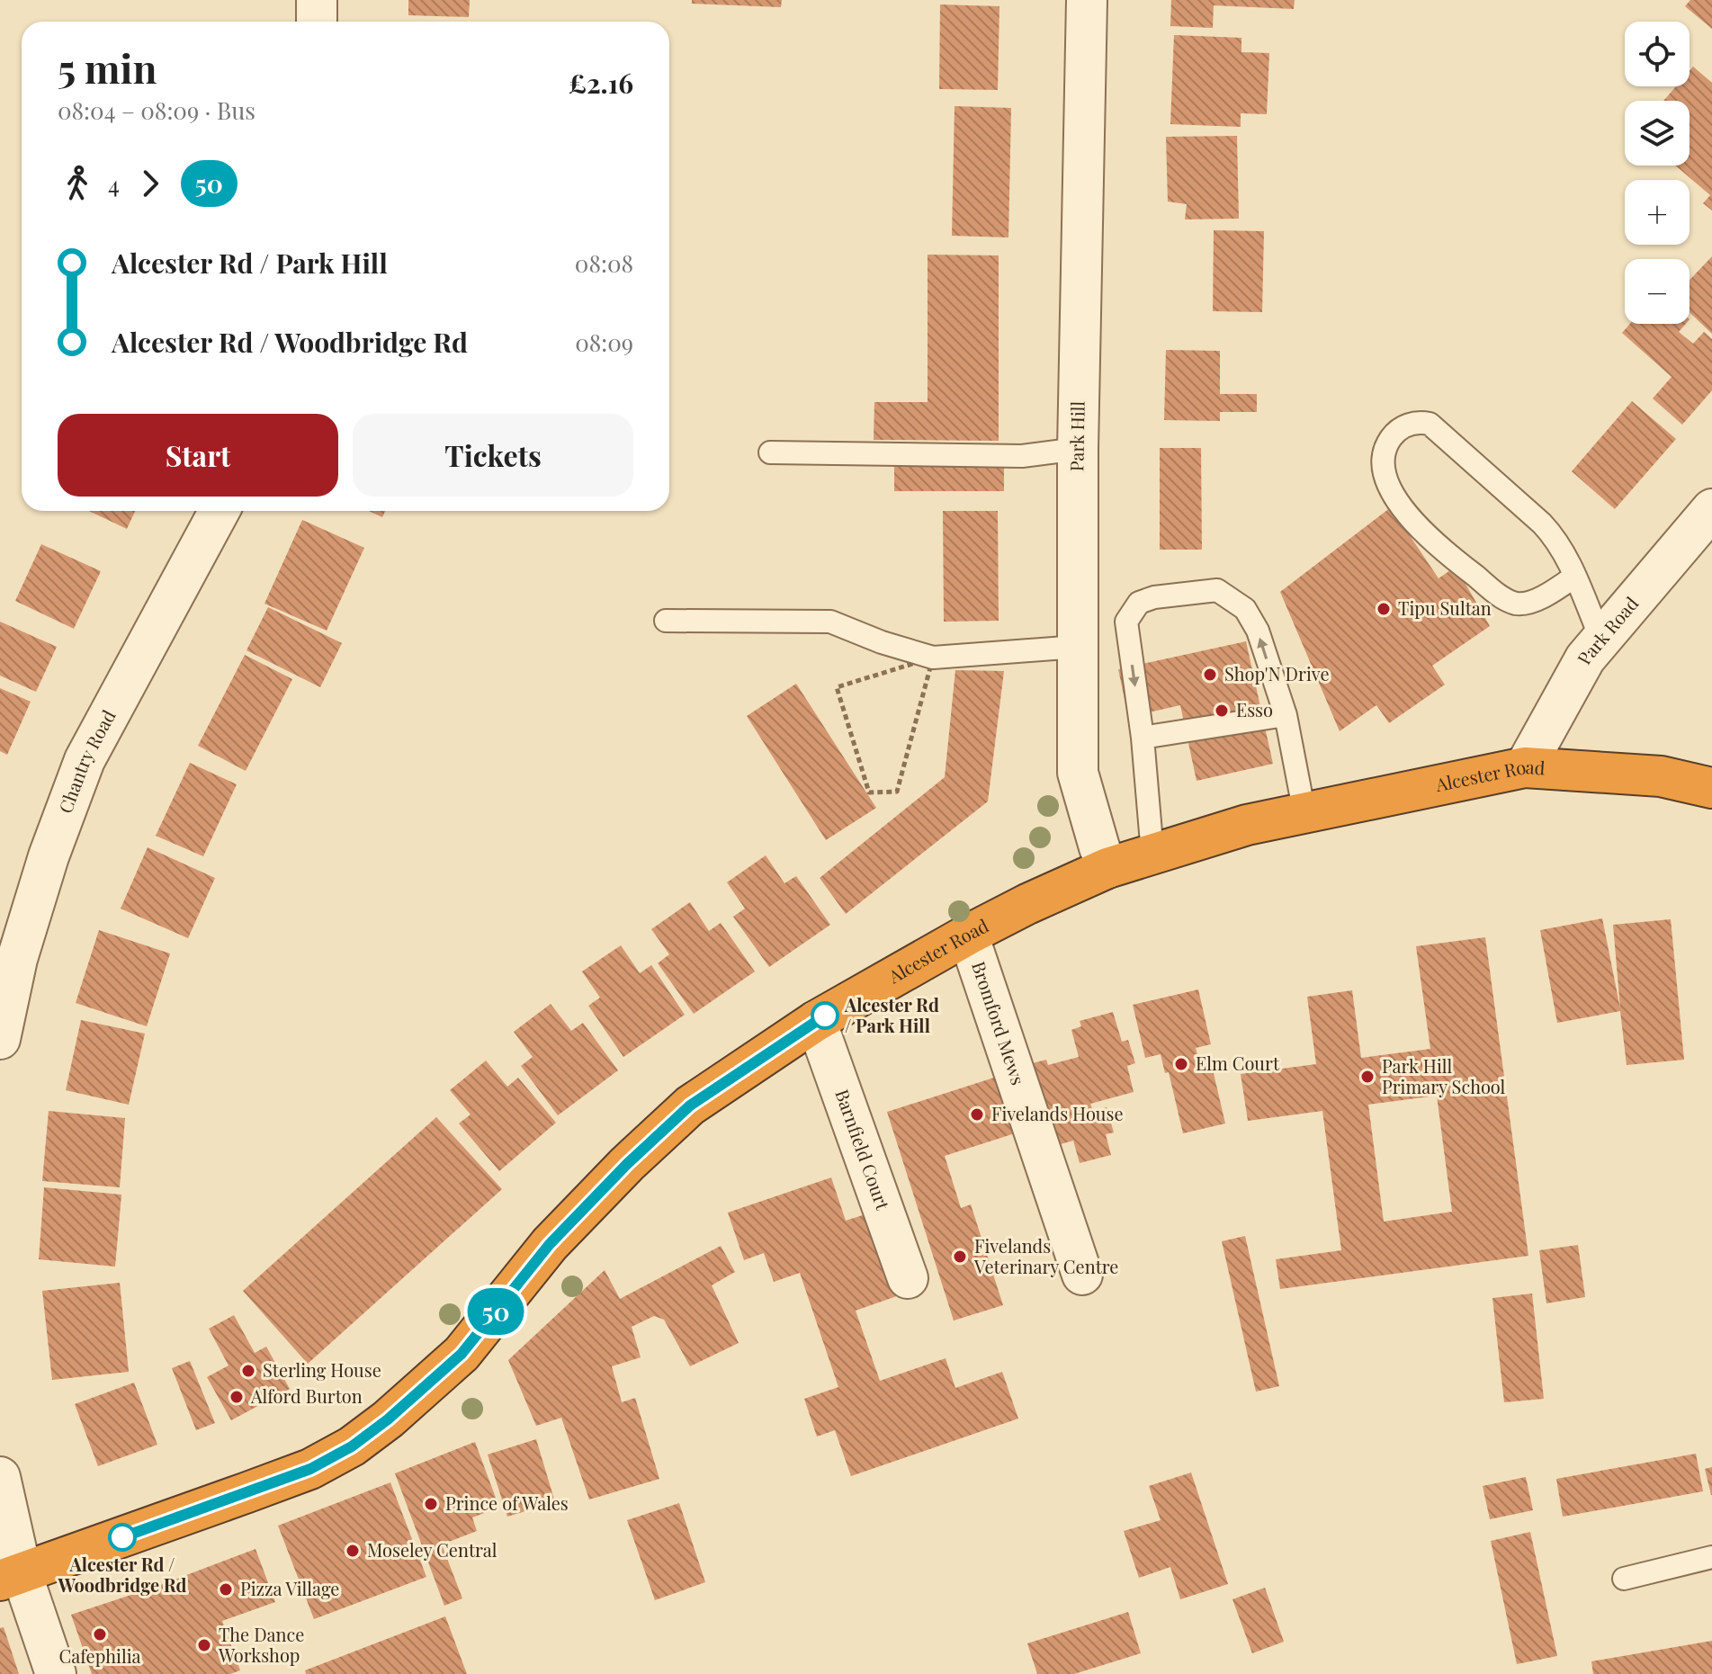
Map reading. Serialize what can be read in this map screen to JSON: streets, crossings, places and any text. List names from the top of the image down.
{
  "streets": {
    "highway": ["Alcester Road"],
    "street": [
      "Park Hill",
      "Park Road",
      "Chantry Road",
      "Bromford Mews",
      "Barnfield Court"
    ]
  },
  "crossings": [
    ["Park Hill", "Alcester Road"],
    ["Park Road", "Alcester Road"],
    ["Alcester Road", "Bromford Mews"],
    ["Alcester Road", "Barnfield Court"]
  ],
  "places": [
    "Tipu Sultan",
    "Shop'N Drive",
    "Esso",
    "Alcester Rd / Park Hill",
    "Elm Court",
    "Park Hill Primary School",
    "Fivelands House",
    "Fivelands Veterinary Centre",
    "Sterling House",
    "Alford Burton",
    "Prince of Wales",
    "Alcester Rd / Woodbridge Rd",
    "Moseley Central",
    "Pizza Village",
    "Cafephilia",
    "The Dance Workshop"
  ],
  "lines": ["bus line 50"],
  "page": {
    "on_map": "50",
    "map_buttons": ["+", "−"],
    "heading": ["5 min", "08:04 – 08:09 · Bus", "£2.16"],
    "legs": ["4", "50"],
    "list": [
      {
        "name": "Alcester Rd / Park Hill",
        "value": "08:08"
      },
      {
        "name": "Alcester Rd / Woodbridge Rd",
        "value": "08:09"
      }
    ],
    "buttons": ["Start", "Tickets"]
  }
}
